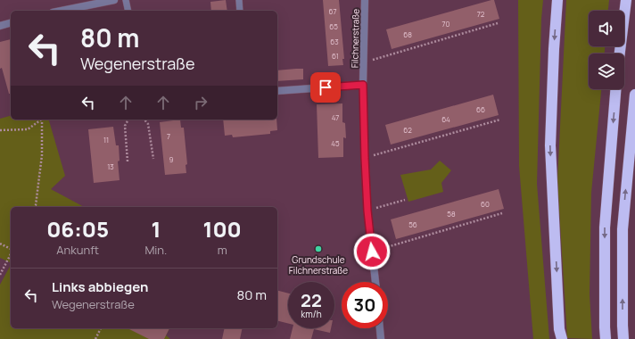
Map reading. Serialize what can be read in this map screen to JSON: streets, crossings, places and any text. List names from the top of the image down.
{
  "streets": {
    "street": ["Filchnerstraße"]
  },
  "places": ["Grundschule Filchnerstraße"],
  "house_numbers": [
    "67",
    "72",
    "70",
    "65",
    "68",
    "63",
    "61",
    "66",
    "47",
    "64",
    "62",
    "7",
    "11",
    "45",
    "9",
    "13",
    "60",
    "58",
    "56"
  ],
  "page": {
    "turn": ["80 m", "Wegenerstraße"],
    "eta": [
      "06:05",
      "Ankunft",
      "1",
      "Min.",
      "100",
      "m"
    ],
    "list": [
      {
        "name": "Links abbiegen",
        "note": "Wegenerstraße",
        "value": "80 m"
      }
    ],
    "speed": "22 km/h",
    "limit": "30"
  }
}
